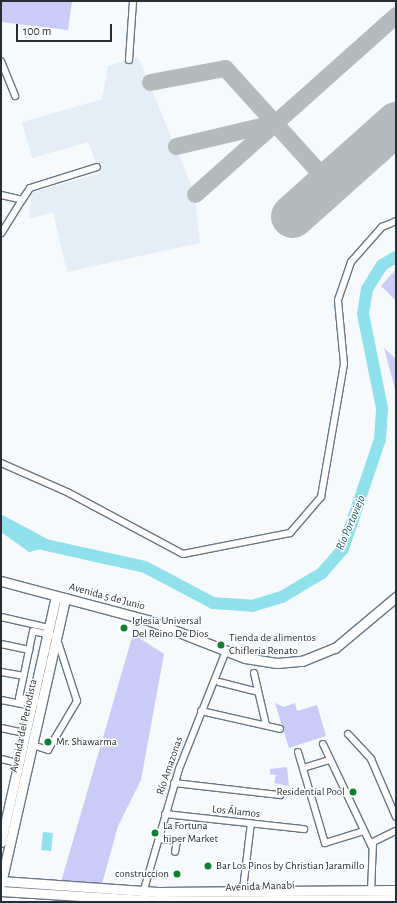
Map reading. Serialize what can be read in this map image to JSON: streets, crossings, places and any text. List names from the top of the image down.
{
  "streets": {
    "street": [
      "Avenida 5 de Junio",
      "Avenida del Periodista",
      "Río Amazonas",
      "Los Álamos",
      "Avenida Manabí"
    ]
  },
  "crossings": [
    ["Avenida 5 de Junio", "Avenida del Periodista"],
    ["Avenida 5 de Junio", "Río Amazonas"],
    ["Avenida del Periodista", "Avenida Manabí"],
    ["Río Amazonas", "Los Álamos"],
    ["Río Amazonas", "Avenida Manabí"]
  ],
  "water": ["Río Portoviejo"],
  "places": [
    "Iglesia Universal Del Reino De Dios",
    "Tienda de alimentos Chifleria Renato",
    "Mr. Shawarma",
    "Residential Pool",
    "La Fortuna hiper Market",
    "Bar Los Pinos by Christian Jaramillo",
    "construccion"
  ],
  "scale_bar": "100 m"
}
